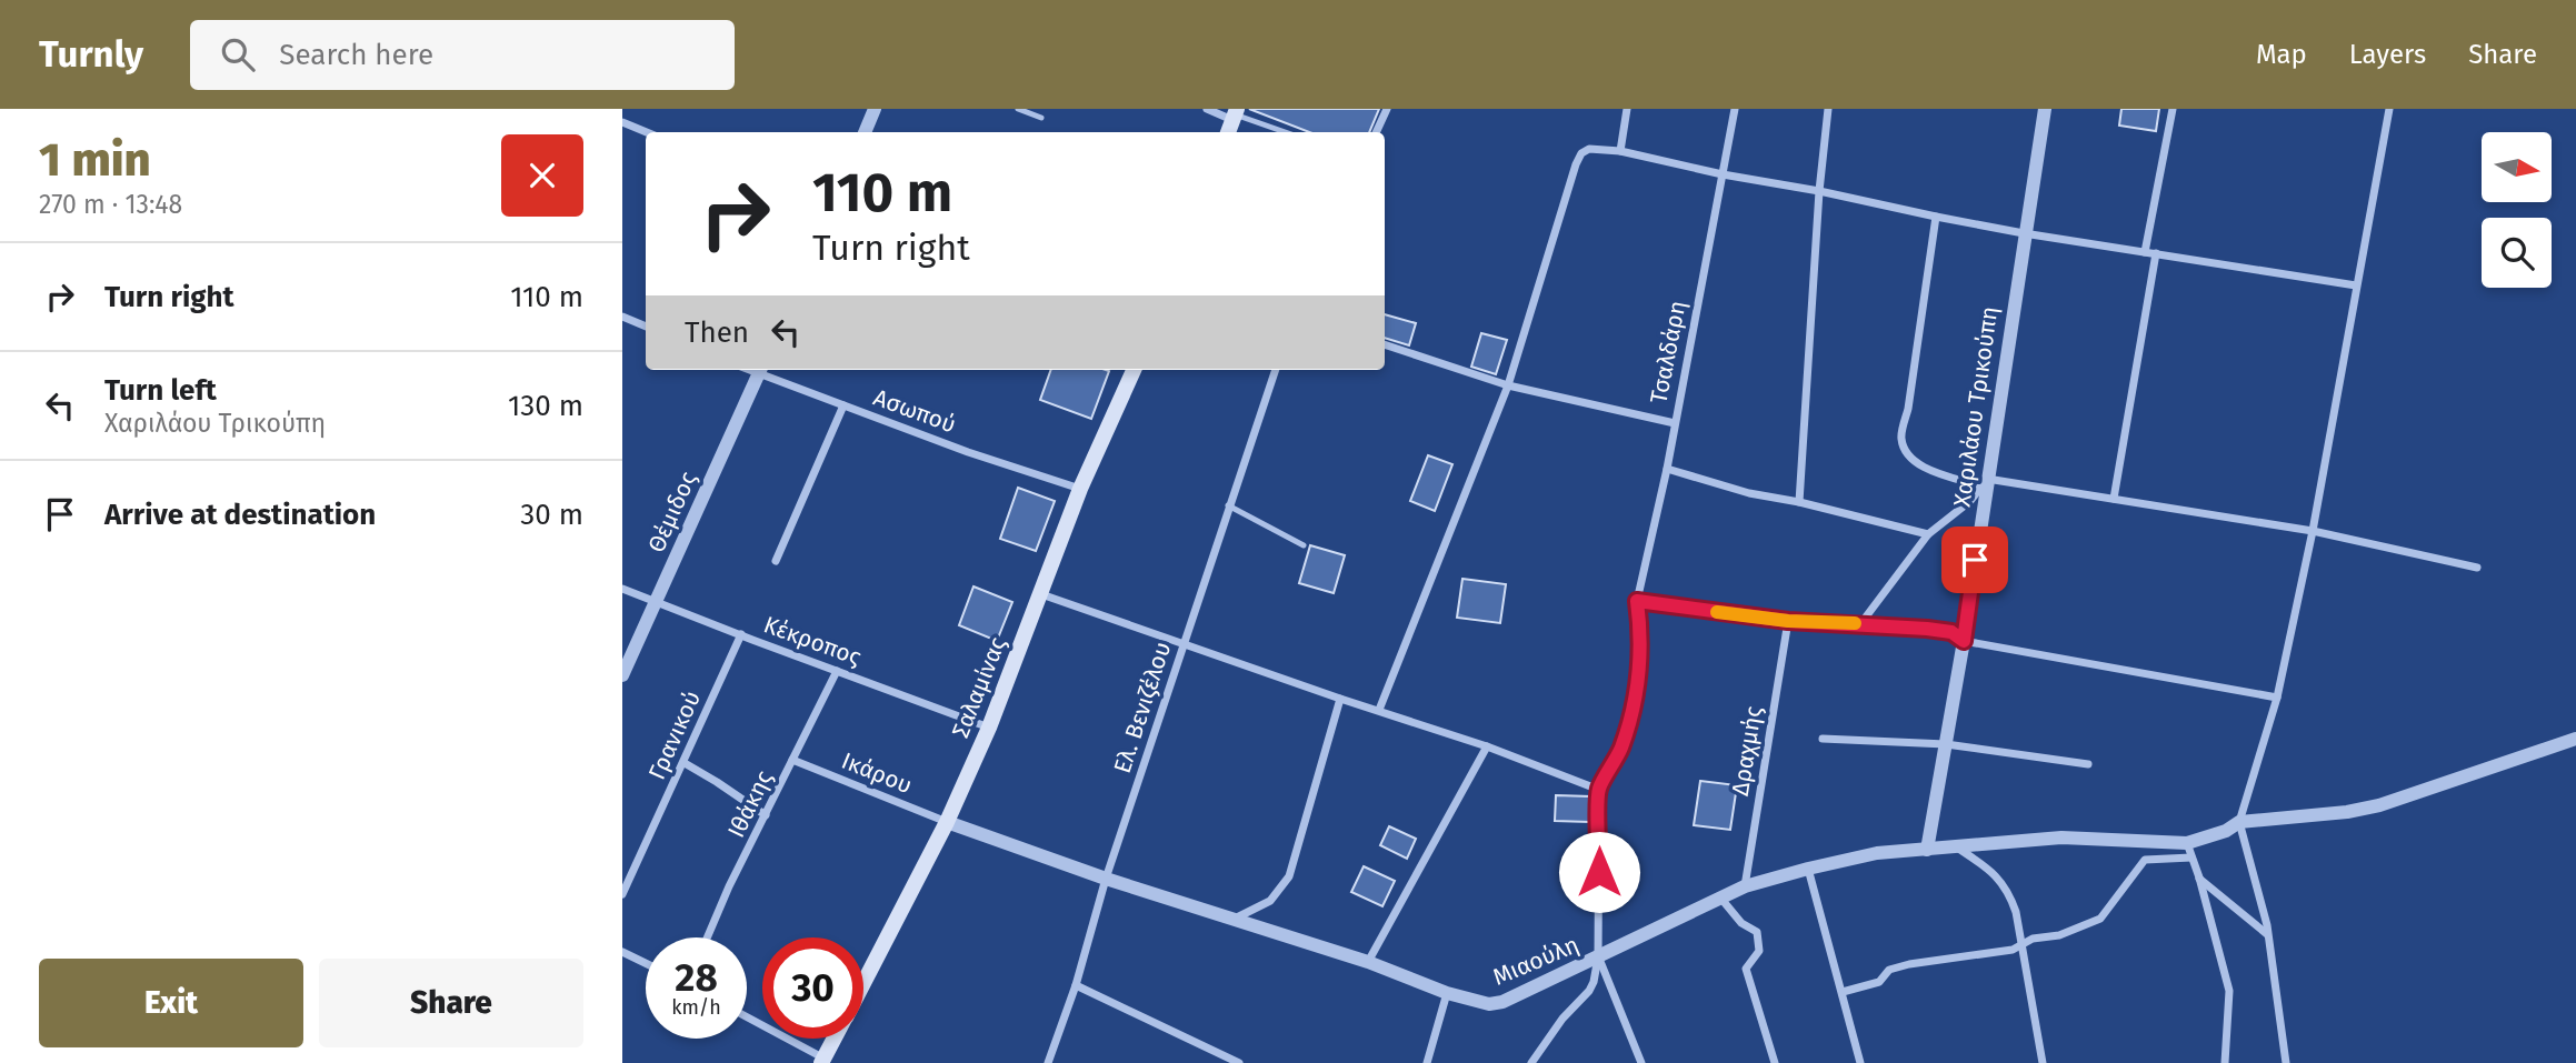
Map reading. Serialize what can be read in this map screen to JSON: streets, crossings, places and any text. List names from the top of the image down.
{
  "streets": {
    "main road": ["Σαλαμίνας"],
    "street": [
      "Τσαλδάρη",
      "Χαριλάου Τρικούπη",
      "Ασωπού",
      "Θέμιδος",
      "Κέκροπος",
      "Ελ. Βενιζέλου",
      "Γρανικού",
      "Δραχμής",
      "Ικάρου",
      "Ιθάκης",
      "Μιαούλη"
    ]
  },
  "crossings": [
    ["Χαριλάου Τρικούπη", "Μιαούλη"],
    ["Ασωπού", "Θέμιδος"],
    ["Ασωπού", "Σαλαμίνας"],
    ["Θέμιδος", "Κέκροπος"],
    ["Κέκροπος", "Σαλαμίνας"],
    ["Κέκροπος", "Γρανικού"],
    ["Κέκροπος", "Ιθάκης"],
    ["Σαλαμίνας", "Ικάρου"],
    ["Σαλαμίνας", "Μιαούλη"],
    ["Ελ. Βενιζέλου", "Μιαούλη"],
    ["Δραχμής", "Μιαούλη"],
    ["Ικάρου", "Ιθάκης"],
    ["Ικάρου", "Μιαούλη"]
  ],
  "north": "right",
  "page": {
    "header": "Turnly",
    "search": "Search here",
    "nav": ["Map", "Layers", "Share"],
    "heading": ["1 min", "270 m · 13:48"],
    "turn": ["110 m", "Turn right"],
    "list": [
      {
        "name": "Turn right",
        "value": "110 m"
      },
      {
        "name": "Turn left",
        "note": "Χαριλάου Τρικούπη",
        "value": "130 m"
      },
      {
        "name": "Arrive at destination",
        "value": "30 m"
      }
    ],
    "then": "Then",
    "speed": "28 km/h",
    "limit": "30",
    "buttons": ["Exit", "Share"]
  }
}
